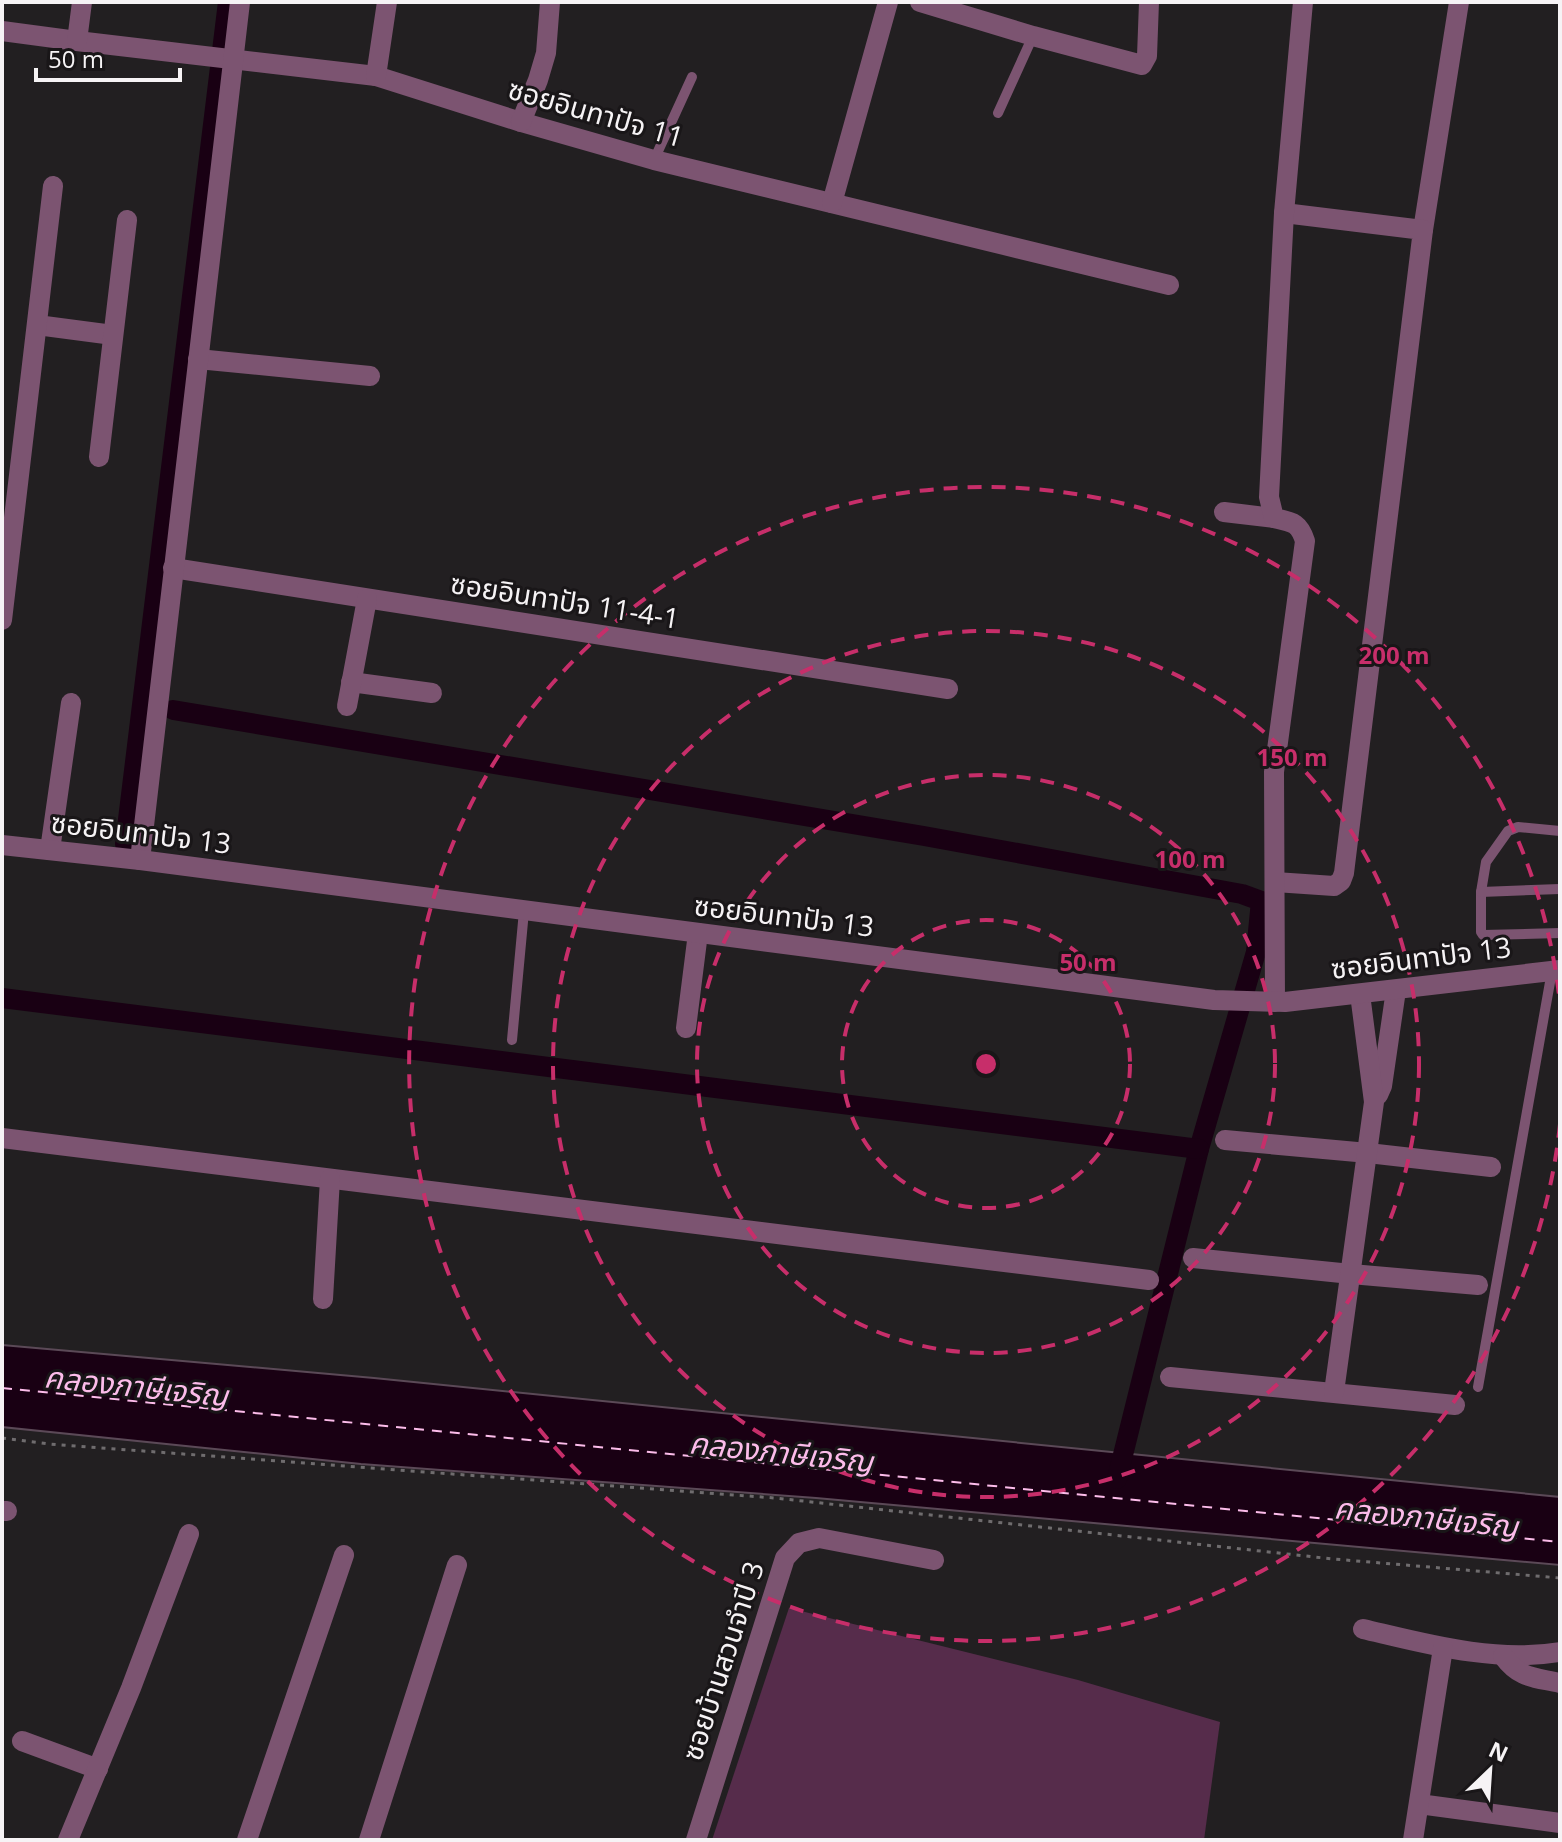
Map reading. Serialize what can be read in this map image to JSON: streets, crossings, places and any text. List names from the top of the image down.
{
  "streets": {
    "street": [
      "ซอยอินทาปัจ 11",
      "ซอยอินทาปัจ 11-4-1",
      "ซอยอินทาปัจ 13",
      "ซอยบ้านสวนจำปี 3"
    ]
  },
  "water": ["คลองภาษีเจริญ"],
  "scale_bar": "50 m",
  "north": "top right",
  "rings": [
    "200 m",
    "150 m",
    "100 m",
    "50 m"
  ]
}
